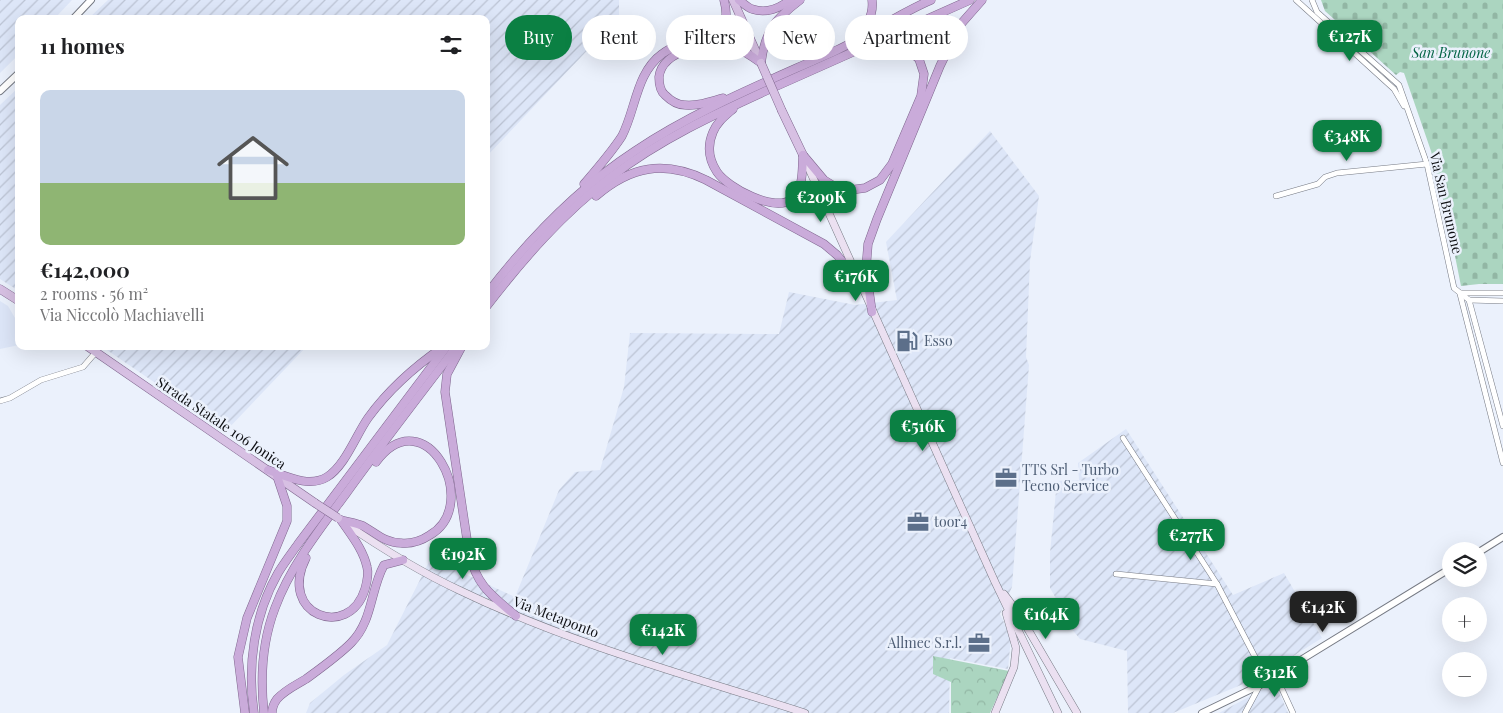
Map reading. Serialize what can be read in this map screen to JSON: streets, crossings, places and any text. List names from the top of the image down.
{
  "streets": {
    "main road": ["Strada Statale 106 Jonica", "Via Metaponto"],
    "street": ["Via San Brunone"]
  },
  "crossings": [
    ["Strada Statale 106 Jonica", "Via Metaponto"]
  ],
  "parks": ["San Brunone"],
  "places": {
    "fuel station": ["Esso"],
    "office": ["TTS Srl - Turbo Tecno Service", "toor4", "Allmec S.r.l."]
  },
  "page": {
    "chip": [
      "Buy",
      "Rent",
      "Filters",
      "New",
      "Apartment"
    ],
    "heading": "11 homes",
    "price": [
      "€127K",
      "€348K",
      "€209K",
      "€176K",
      "€516K",
      "€277K",
      "€192K",
      "€142K",
      "€164K",
      "€142K",
      "€312K"
    ],
    "list": [
      {
        "name": "€142,000",
        "note": "2 rooms · 56 m² · Via Niccolò Machiavelli"
      }
    ],
    "map_buttons": ["+", "−"]
  }
}
